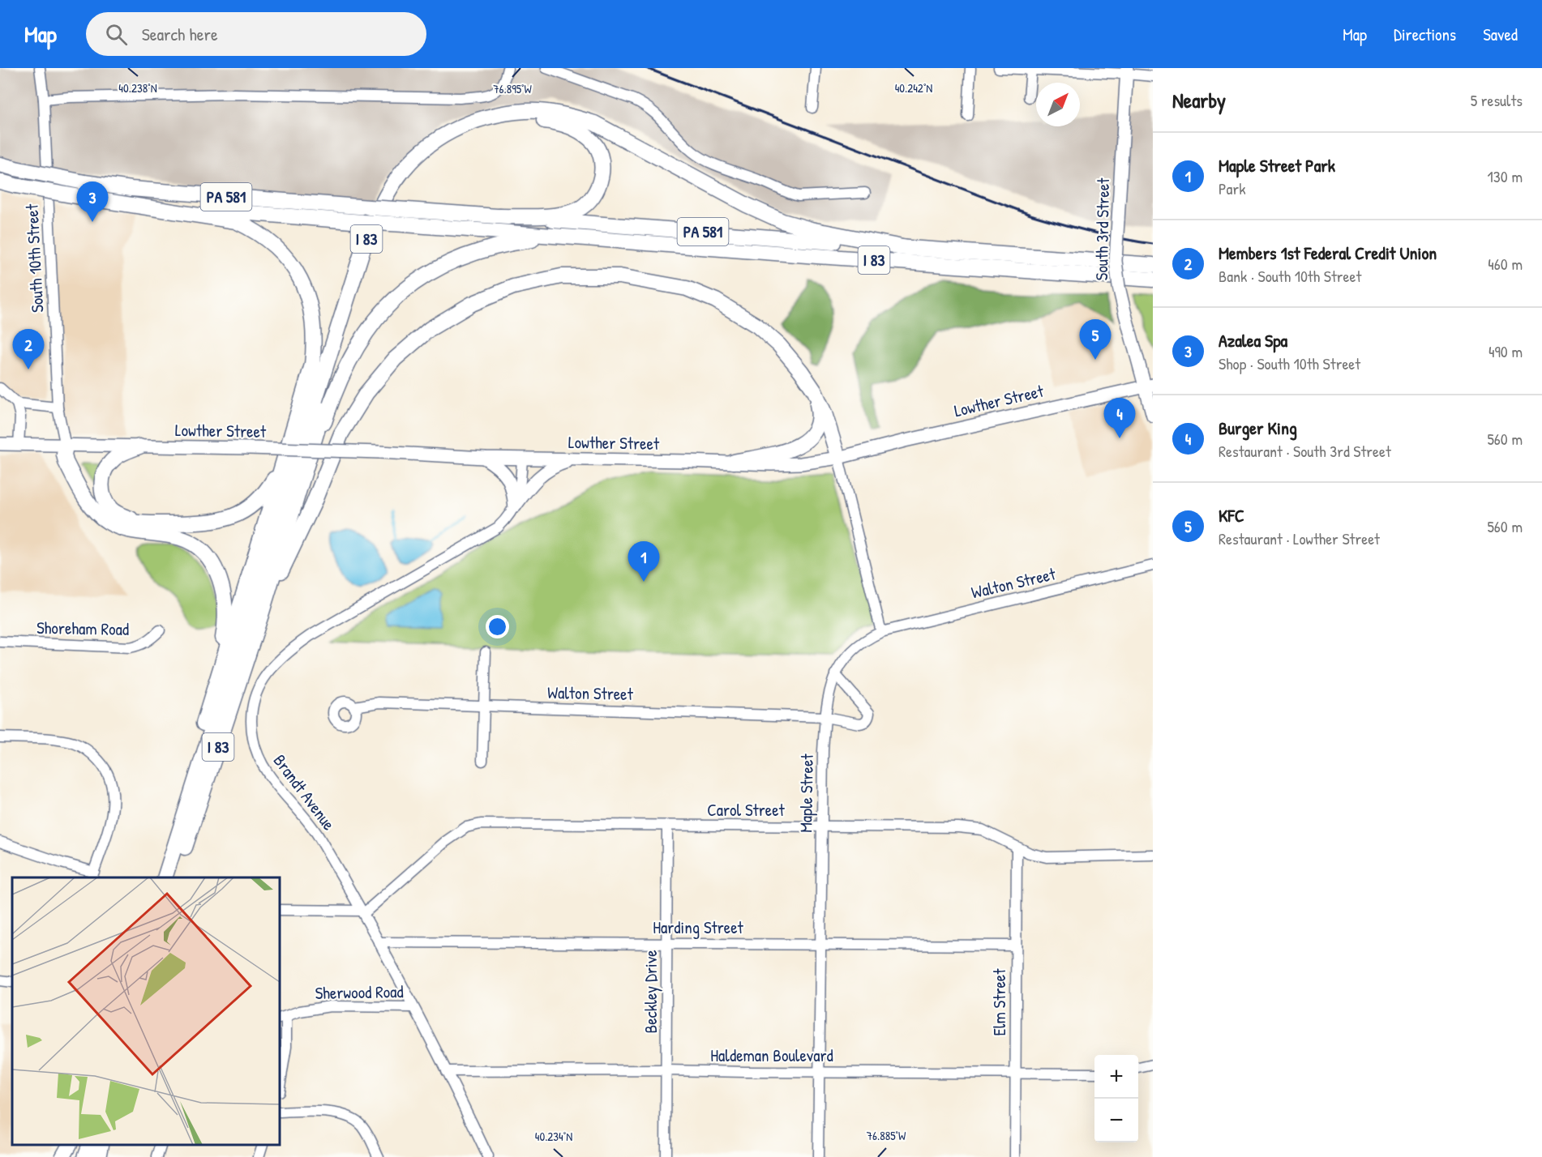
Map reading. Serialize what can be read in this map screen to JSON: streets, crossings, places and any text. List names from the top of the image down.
{
  "streets": {
    "highway": ["PA 581", "I 83"],
    "main road": ["South 3rd Street", "Lowther Street"],
    "street": [
      "South 10th Street",
      "Walton Street",
      "Shoreham Road",
      "Brandt Avenue",
      "Maple Street",
      "Carol Street",
      "Harding Street",
      "Beckley Drive",
      "Sherwood Road",
      "Elm Street",
      "Haldeman Boulevard"
    ]
  },
  "crossings": [
    ["PA 581", "I 83"],
    ["South 3rd Street", "Lowther Street"],
    ["South 10th Street", "Lowther Street"],
    ["Lowther Street", "Brandt Avenue"],
    ["Walton Street", "Maple Street"],
    ["Brandt Avenue", "Carol Street"],
    ["Brandt Avenue", "Harding Street"],
    ["Brandt Avenue", "Sherwood Road"],
    ["Brandt Avenue", "Haldeman Boulevard"],
    ["Maple Street", "Carol Street"],
    ["Maple Street", "Harding Street"],
    ["Maple Street", "Haldeman Boulevard"],
    ["Carol Street", "Beckley Drive"],
    ["Carol Street", "Elm Street"],
    ["Harding Street", "Beckley Drive"],
    ["Harding Street", "Elm Street"],
    ["Beckley Drive", "Haldeman Boulevard"],
    ["Elm Street", "Haldeman Boulevard"]
  ],
  "north": "top right",
  "page": {
    "header": "Map",
    "search": "Search here",
    "nav": ["Map", "Directions", "Saved"],
    "heading": ["Nearby", "5 results"],
    "list": [
      {
        "mark": "1",
        "name": "Maple Street Park",
        "note": "Park",
        "value": "130 m"
      },
      {
        "mark": "2",
        "name": "Members 1st Federal Credit Union",
        "note": "Bank · South 10th Street",
        "value": "460 m"
      },
      {
        "mark": "3",
        "name": "Azalea Spa",
        "note": "Shop · South 10th Street",
        "value": "490 m"
      },
      {
        "mark": "4",
        "name": "Burger King",
        "note": "Restaurant · South 3rd Street",
        "value": "560 m"
      },
      {
        "mark": "5",
        "name": "KFC",
        "note": "Restaurant · Lowther Street",
        "value": "560 m"
      }
    ],
    "pins": [
      "3",
      "5",
      "2",
      "4",
      "1"
    ],
    "map_buttons": ["+", "−"]
  },
  "coordinates": [
    "40.238°N",
    "40.242°N",
    "76.895°W",
    "76.885°W",
    "40.234°N"
  ]
}
